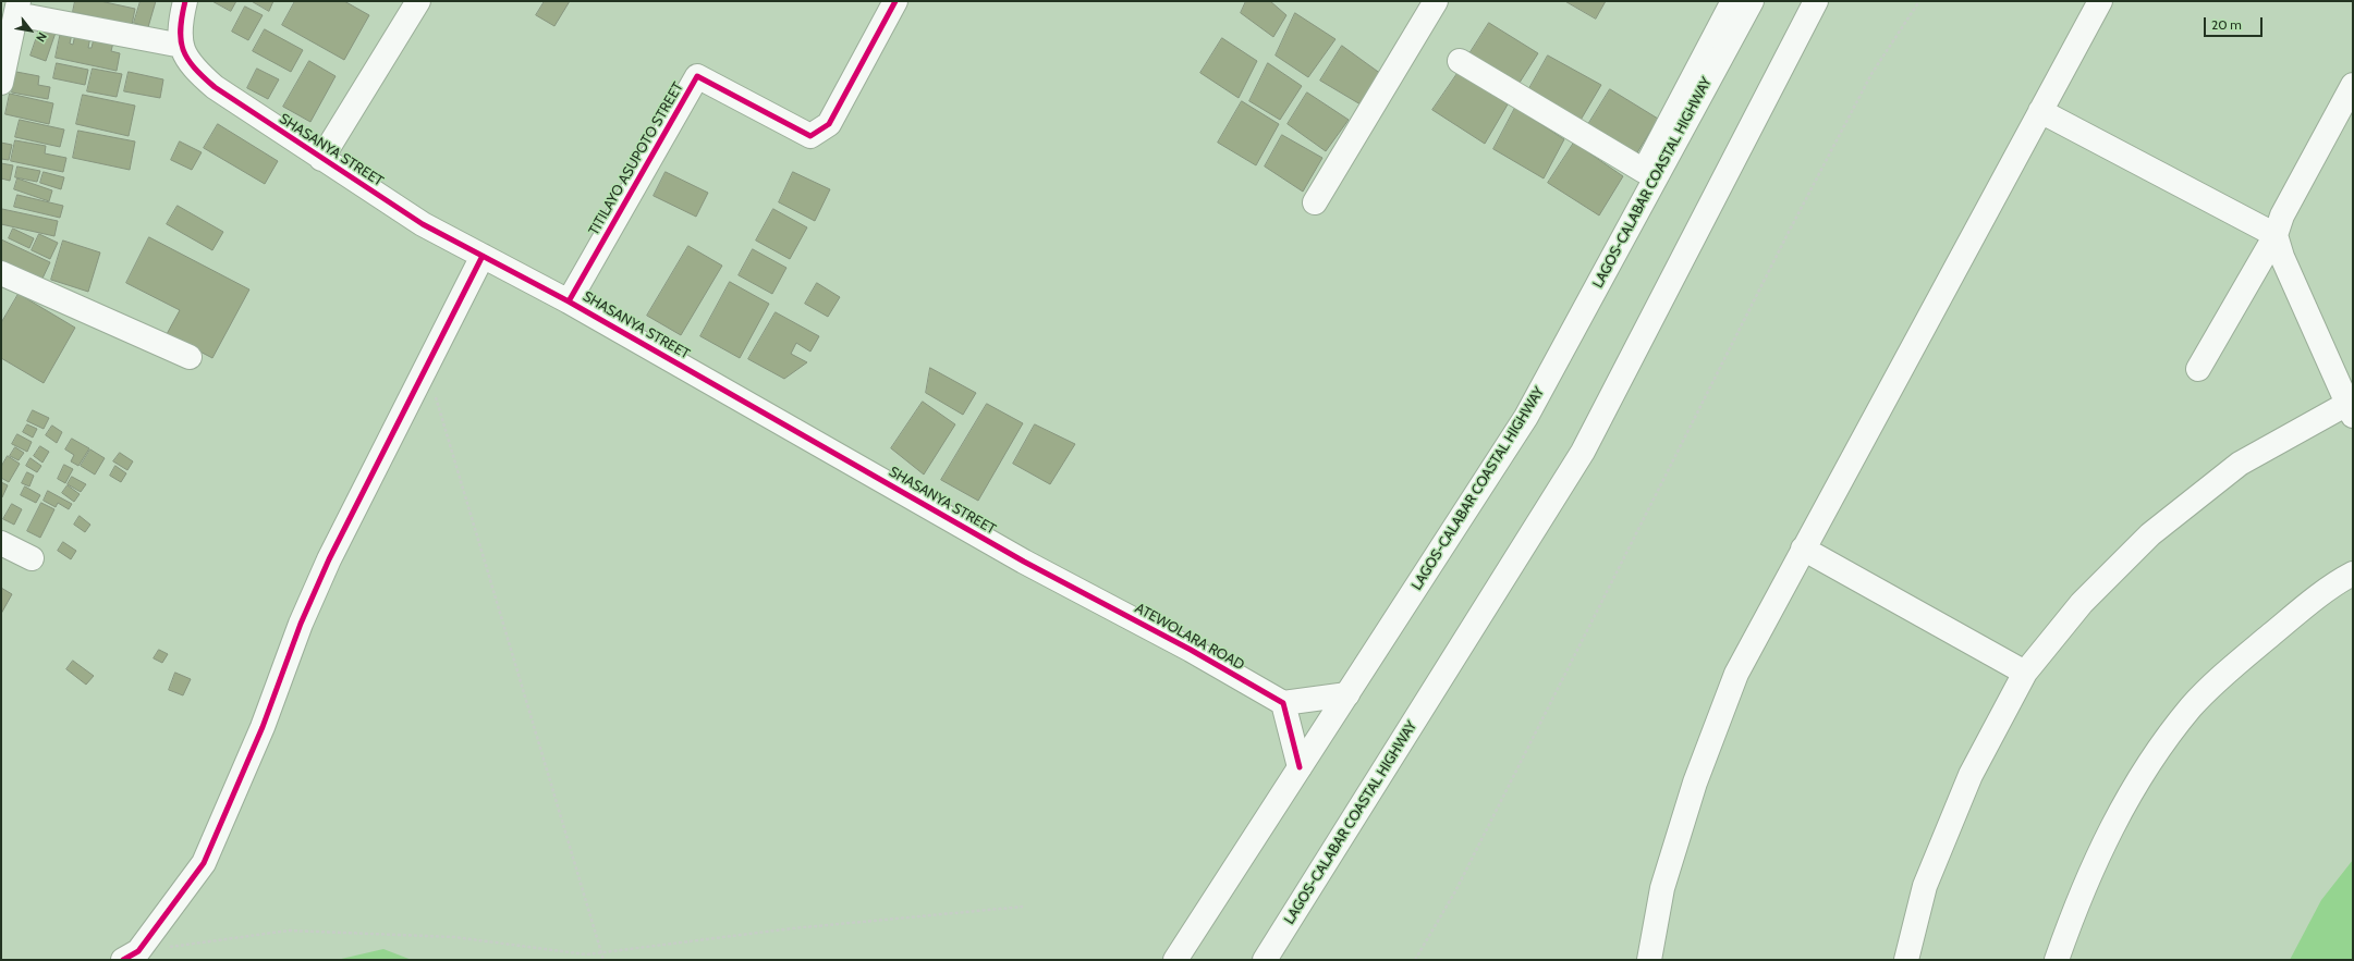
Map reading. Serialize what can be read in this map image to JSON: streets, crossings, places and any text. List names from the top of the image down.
{
  "streets": {
    "main road": [
      "SHASANYA STREET",
      "TITILAYO ASUPOTO STREET",
      "LAGOS-CALABAR COASTAL HIGHWAY",
      "ATEWOLARA ROAD"
    ]
  },
  "crossings": [
    ["SHASANYA STREET", "TITILAYO ASUPOTO STREET"],
    ["SHASANYA STREET", "ATEWOLARA ROAD"]
  ],
  "scale_bar": "20 m",
  "north": "bottom right"
}
